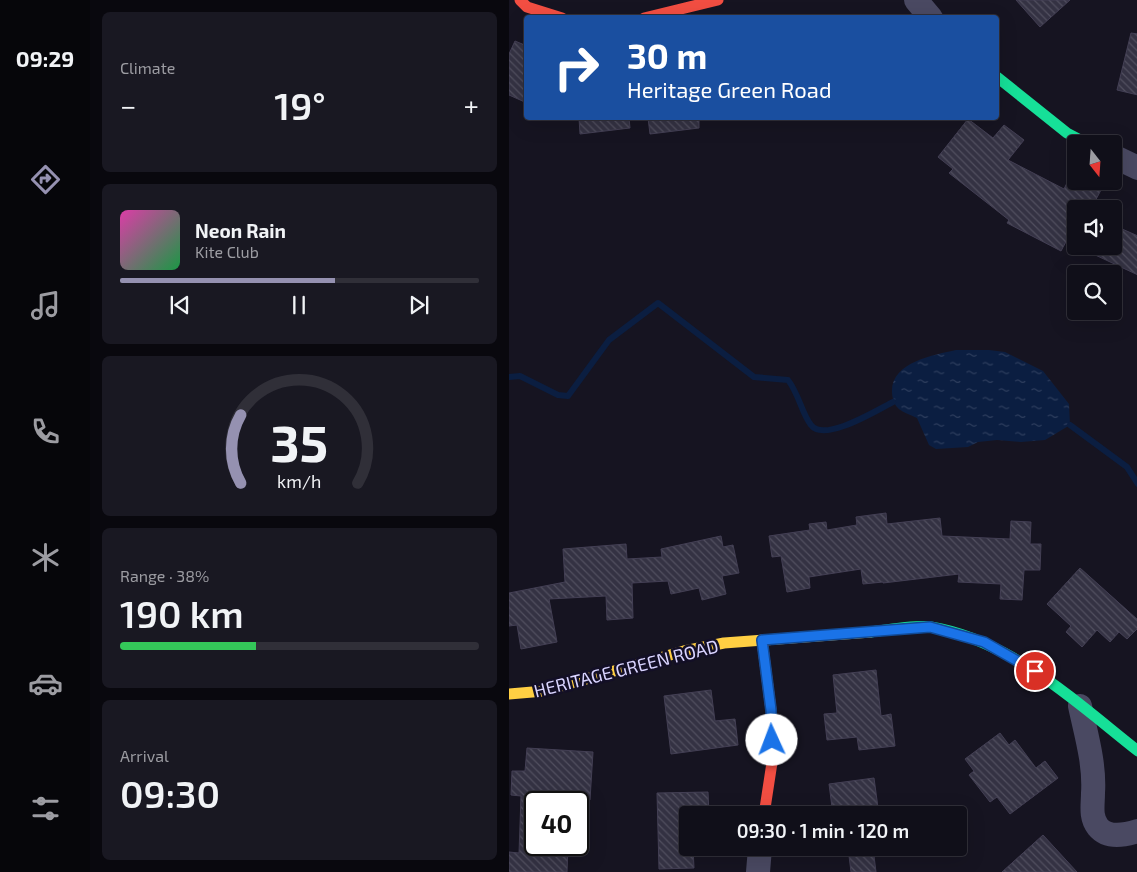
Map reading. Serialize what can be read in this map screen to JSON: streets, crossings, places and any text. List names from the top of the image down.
{
  "streets": {
    "street": ["HERITAGE GREEN ROAD"]
  },
  "north": "bottom",
  "page": {
    "tabs": "09:29",
    "tile": [
      "Climate",
      ["Range · 38%", "190 km"],
      ["Arrival", "09:30"]
    ],
    "turn": ["30 m", "Heritage Green Road"],
    "heat": ["−", "19°", "+"],
    "song": ["Neon Rain", "Kite Club"],
    "limit": "40",
    "trip": "09:30 · 1 min · 120 m",
    "gauge": ["35", "km/h"]
  }
}
